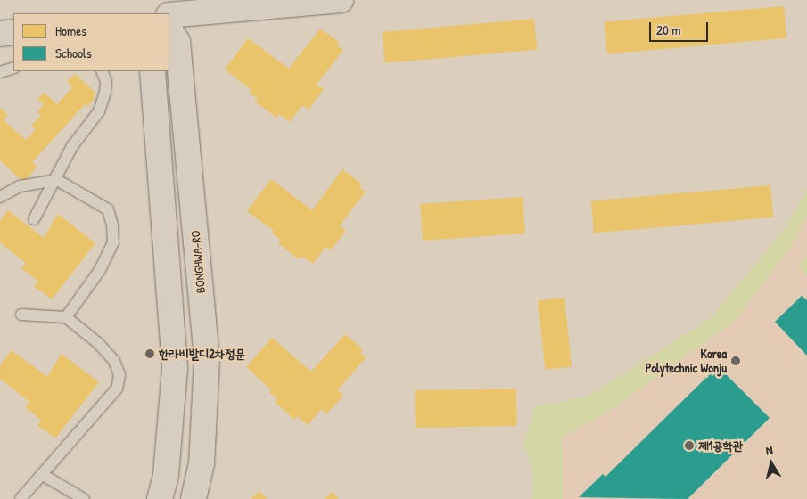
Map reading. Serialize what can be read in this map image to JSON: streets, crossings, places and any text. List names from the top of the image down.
{
  "streets": {
    "street": ["BONGHWA-RO"]
  },
  "places": ["한라비발디2차정문", "Korea Polytechnic Wonju", "제1공학관"],
  "legend": ["Homes", "Schools"],
  "scale_bar": "20 m",
  "north": "top"
}
